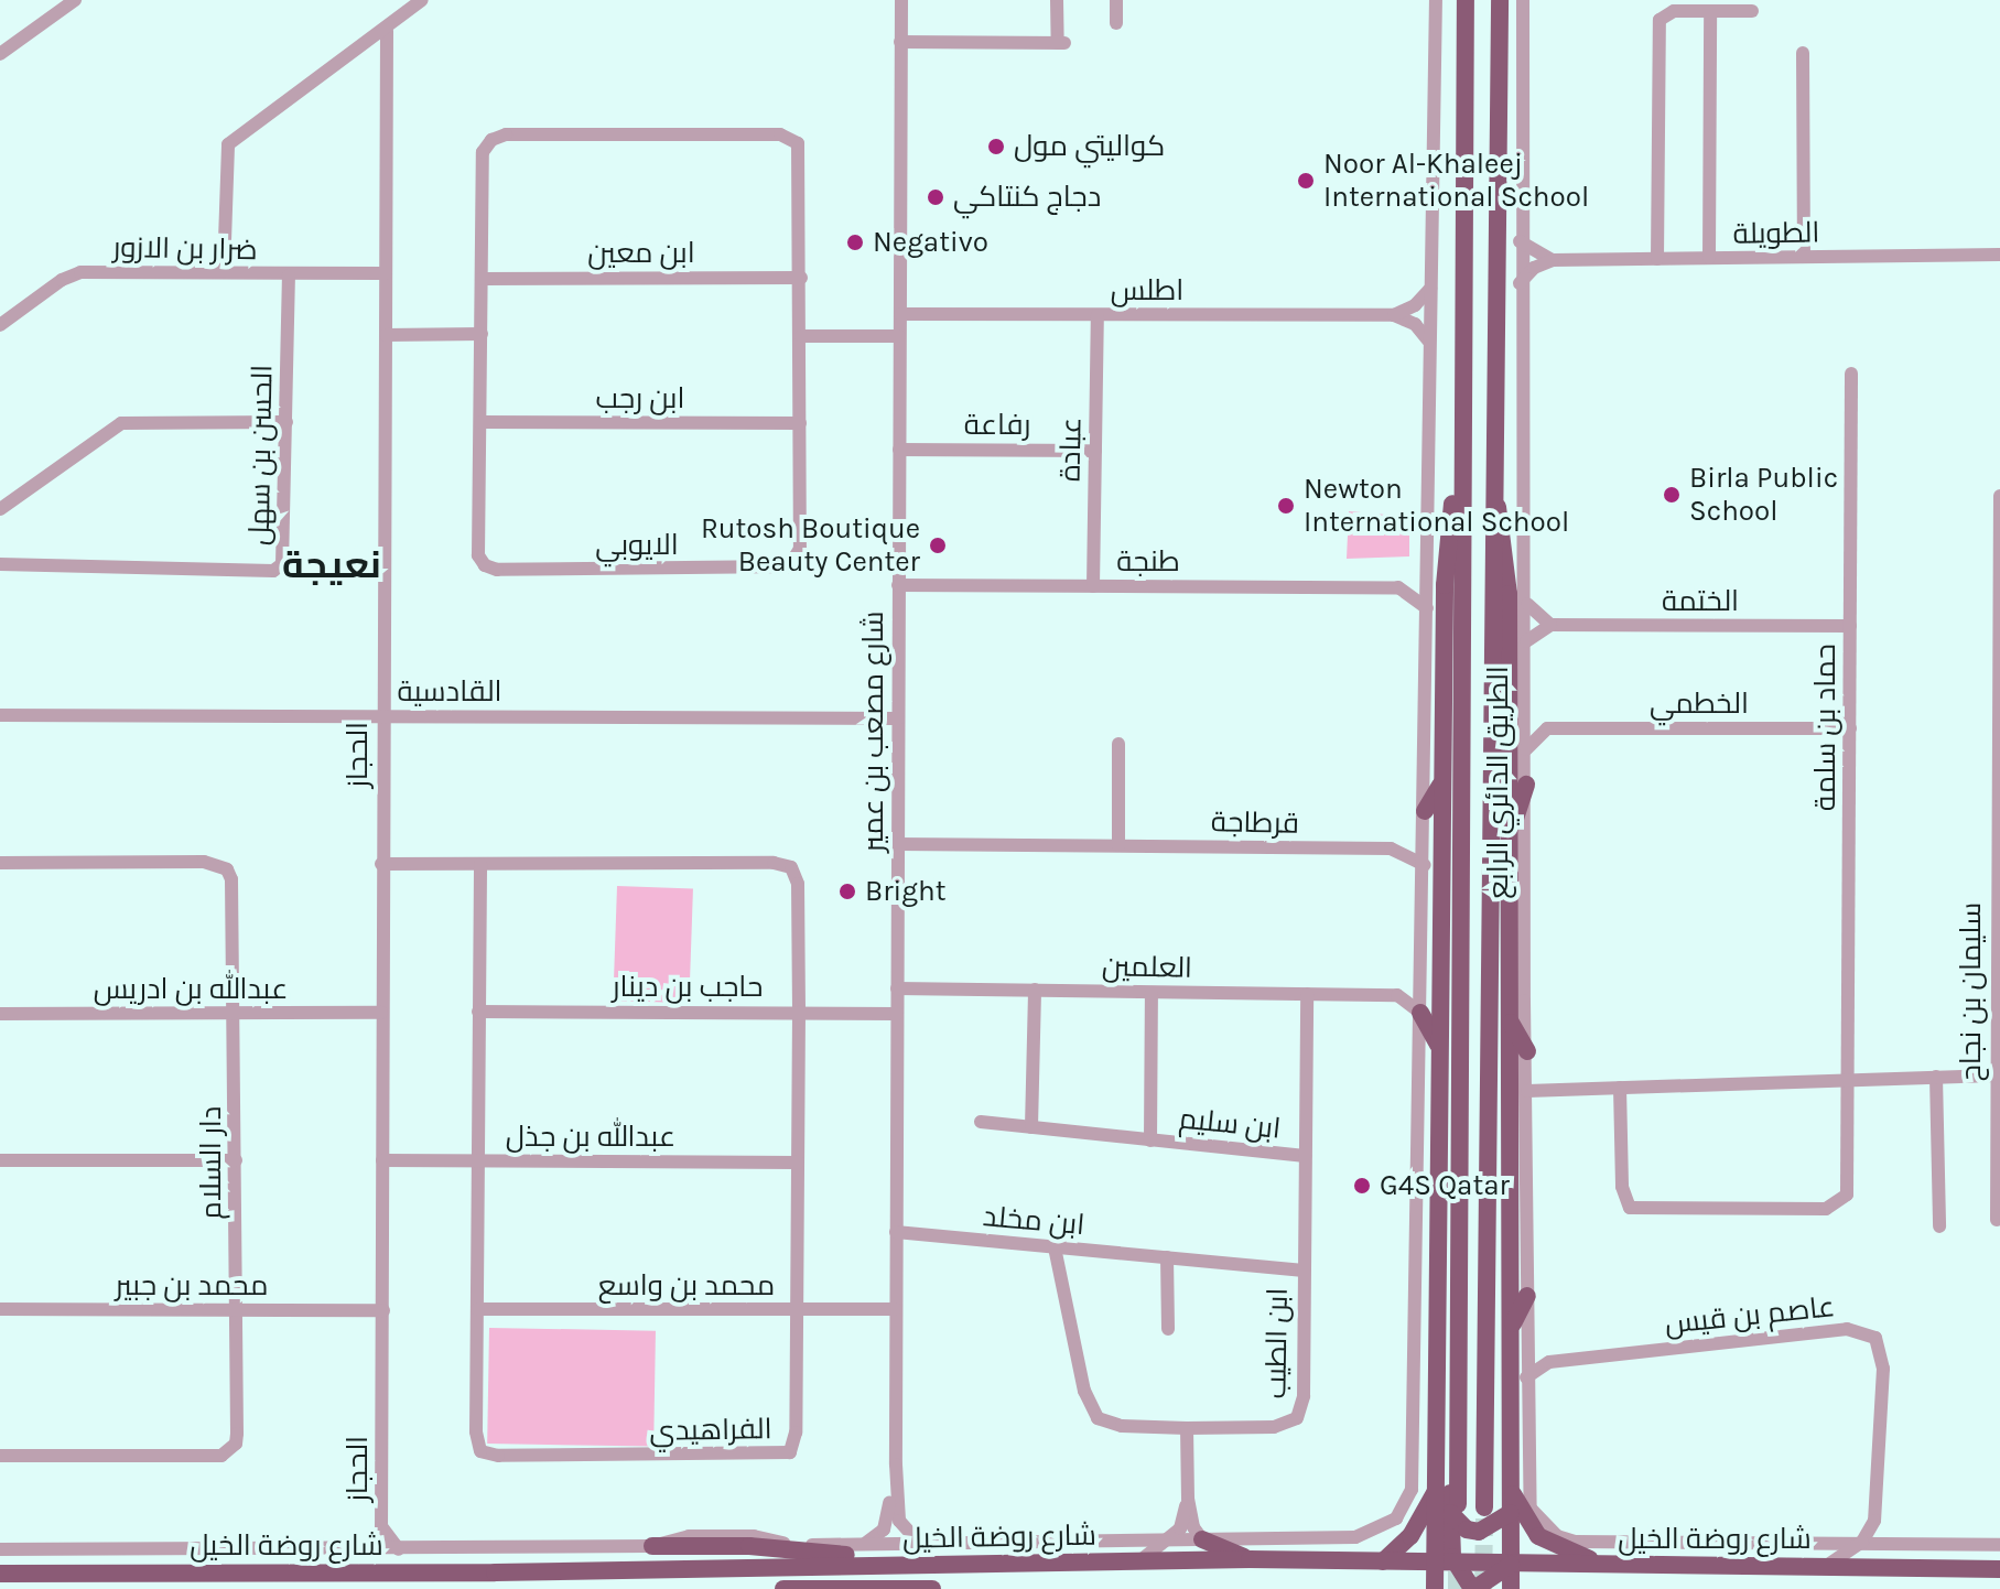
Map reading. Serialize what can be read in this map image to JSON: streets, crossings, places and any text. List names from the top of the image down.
{
  "streets": {
    "main road": ["الطريق الدائري الرابع", "شارع روضة الخيل"],
    "street": [
      "الطويلة",
      "ضرار بن الازور",
      "ابن معين",
      "اطلس",
      "ابن رجب",
      "رفاعة",
      "عبادة",
      "الحسن بن سهل",
      "الايوبي",
      "طنجة",
      "الختمة",
      "القادسية",
      "الخطمي",
      "حماد بن سلمة",
      "شارع مصعب بن عمير",
      "الحجاز",
      "قرطاجة",
      "العلمين",
      "حاجب بن دينار",
      "عبدالله بن ادريس",
      "سليمان بن نجاح",
      "ابن سليم",
      "عبدالله بن جذل",
      "دار السلام",
      "ابن مخلد",
      "محمد بن جبير",
      "محمد بن واسع",
      "عاصم بن قيس",
      "ابن الطيب",
      "الفراهيدي"
    ]
  },
  "crossings": [
    ["ضرار بن الازور", "الحسن بن سهل"],
    ["ضرار بن الازور", "الحجاز"],
    ["ابن معين", "الايوبي"],
    ["اطلس", "عبادة"],
    ["اطلس", "شارع مصعب بن عمير"],
    ["ابن رجب", "الايوبي"],
    ["رفاعة", "عبادة"],
    ["رفاعة", "شارع مصعب بن عمير"],
    ["عبادة", "طنجة"],
    ["طنجة", "شارع مصعب بن عمير"],
    ["الختمة", "حماد بن سلمة"],
    ["القادسية", "شارع مصعب بن عمير"],
    ["القادسية", "الحجاز"],
    ["الخطمي", "حماد بن سلمة"],
    ["شارع مصعب بن عمير", "قرطاجة"],
    ["شارع مصعب بن عمير", "العلمين"],
    ["شارع مصعب بن عمير", "حاجب بن دينار"],
    ["شارع مصعب بن عمير", "ابن مخلد"],
    ["شارع مصعب بن عمير", "محمد بن واسع"],
    ["شارع مصعب بن عمير", "شارع روضة الخيل"],
    ["الحجاز", "عبدالله بن ادريس"],
    ["الحجاز", "عبدالله بن جذل"],
    ["الحجاز", "محمد بن جبير"],
    ["الحجاز", "الفراهيدي"],
    ["الحجاز", "شارع روضة الخيل"],
    ["الطريق الدائري الرابع", "عاصم بن قيس"],
    ["العلمين", "ابن سليم"],
    ["العلمين", "ابن الطيب"],
    ["حاجب بن دينار", "الفراهيدي"],
    ["عبدالله بن ادريس", "دار السلام"],
    ["ابن سليم", "ابن الطيب"],
    ["عبدالله بن جذل", "الفراهيدي"],
    ["دار السلام", "محمد بن جبير"],
    ["ابن مخلد", "ابن الطيب"],
    ["محمد بن واسع", "الفراهيدي"]
  ],
  "districts": ["نعيجة"],
  "places": [
    "كواليتي مول",
    "Noor Al-Khaleej International School",
    "دجاج كنتاكي",
    "Negativo",
    "Birla Public School",
    "Newton International School",
    "Rutosh Boutique Beauty Center",
    "Bright",
    "G4S Qatar"
  ]
}
